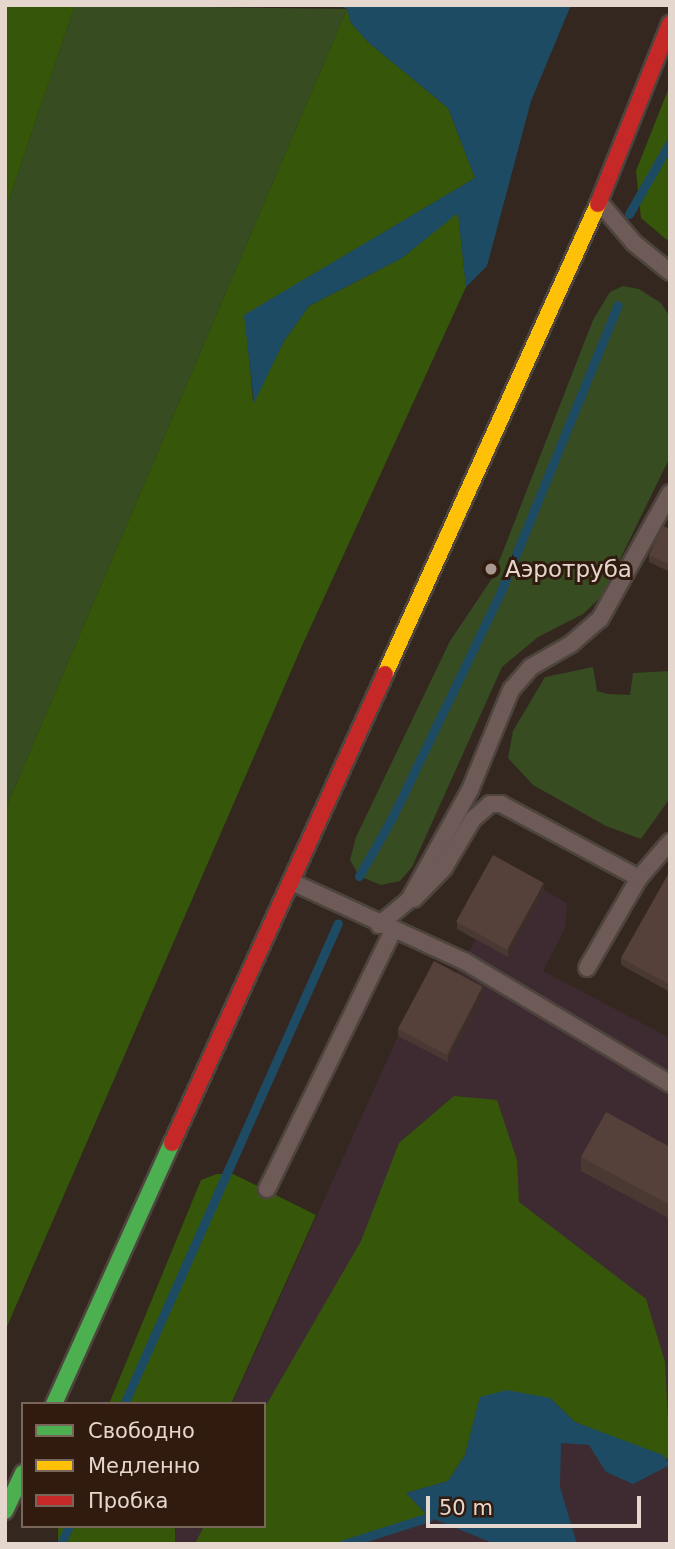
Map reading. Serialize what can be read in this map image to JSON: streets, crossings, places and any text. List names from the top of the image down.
{
  "places": ["Аэротруба"],
  "legend": ["Свободно", "Медленно", "Пробка"],
  "scale_bar": "50 m"
}
